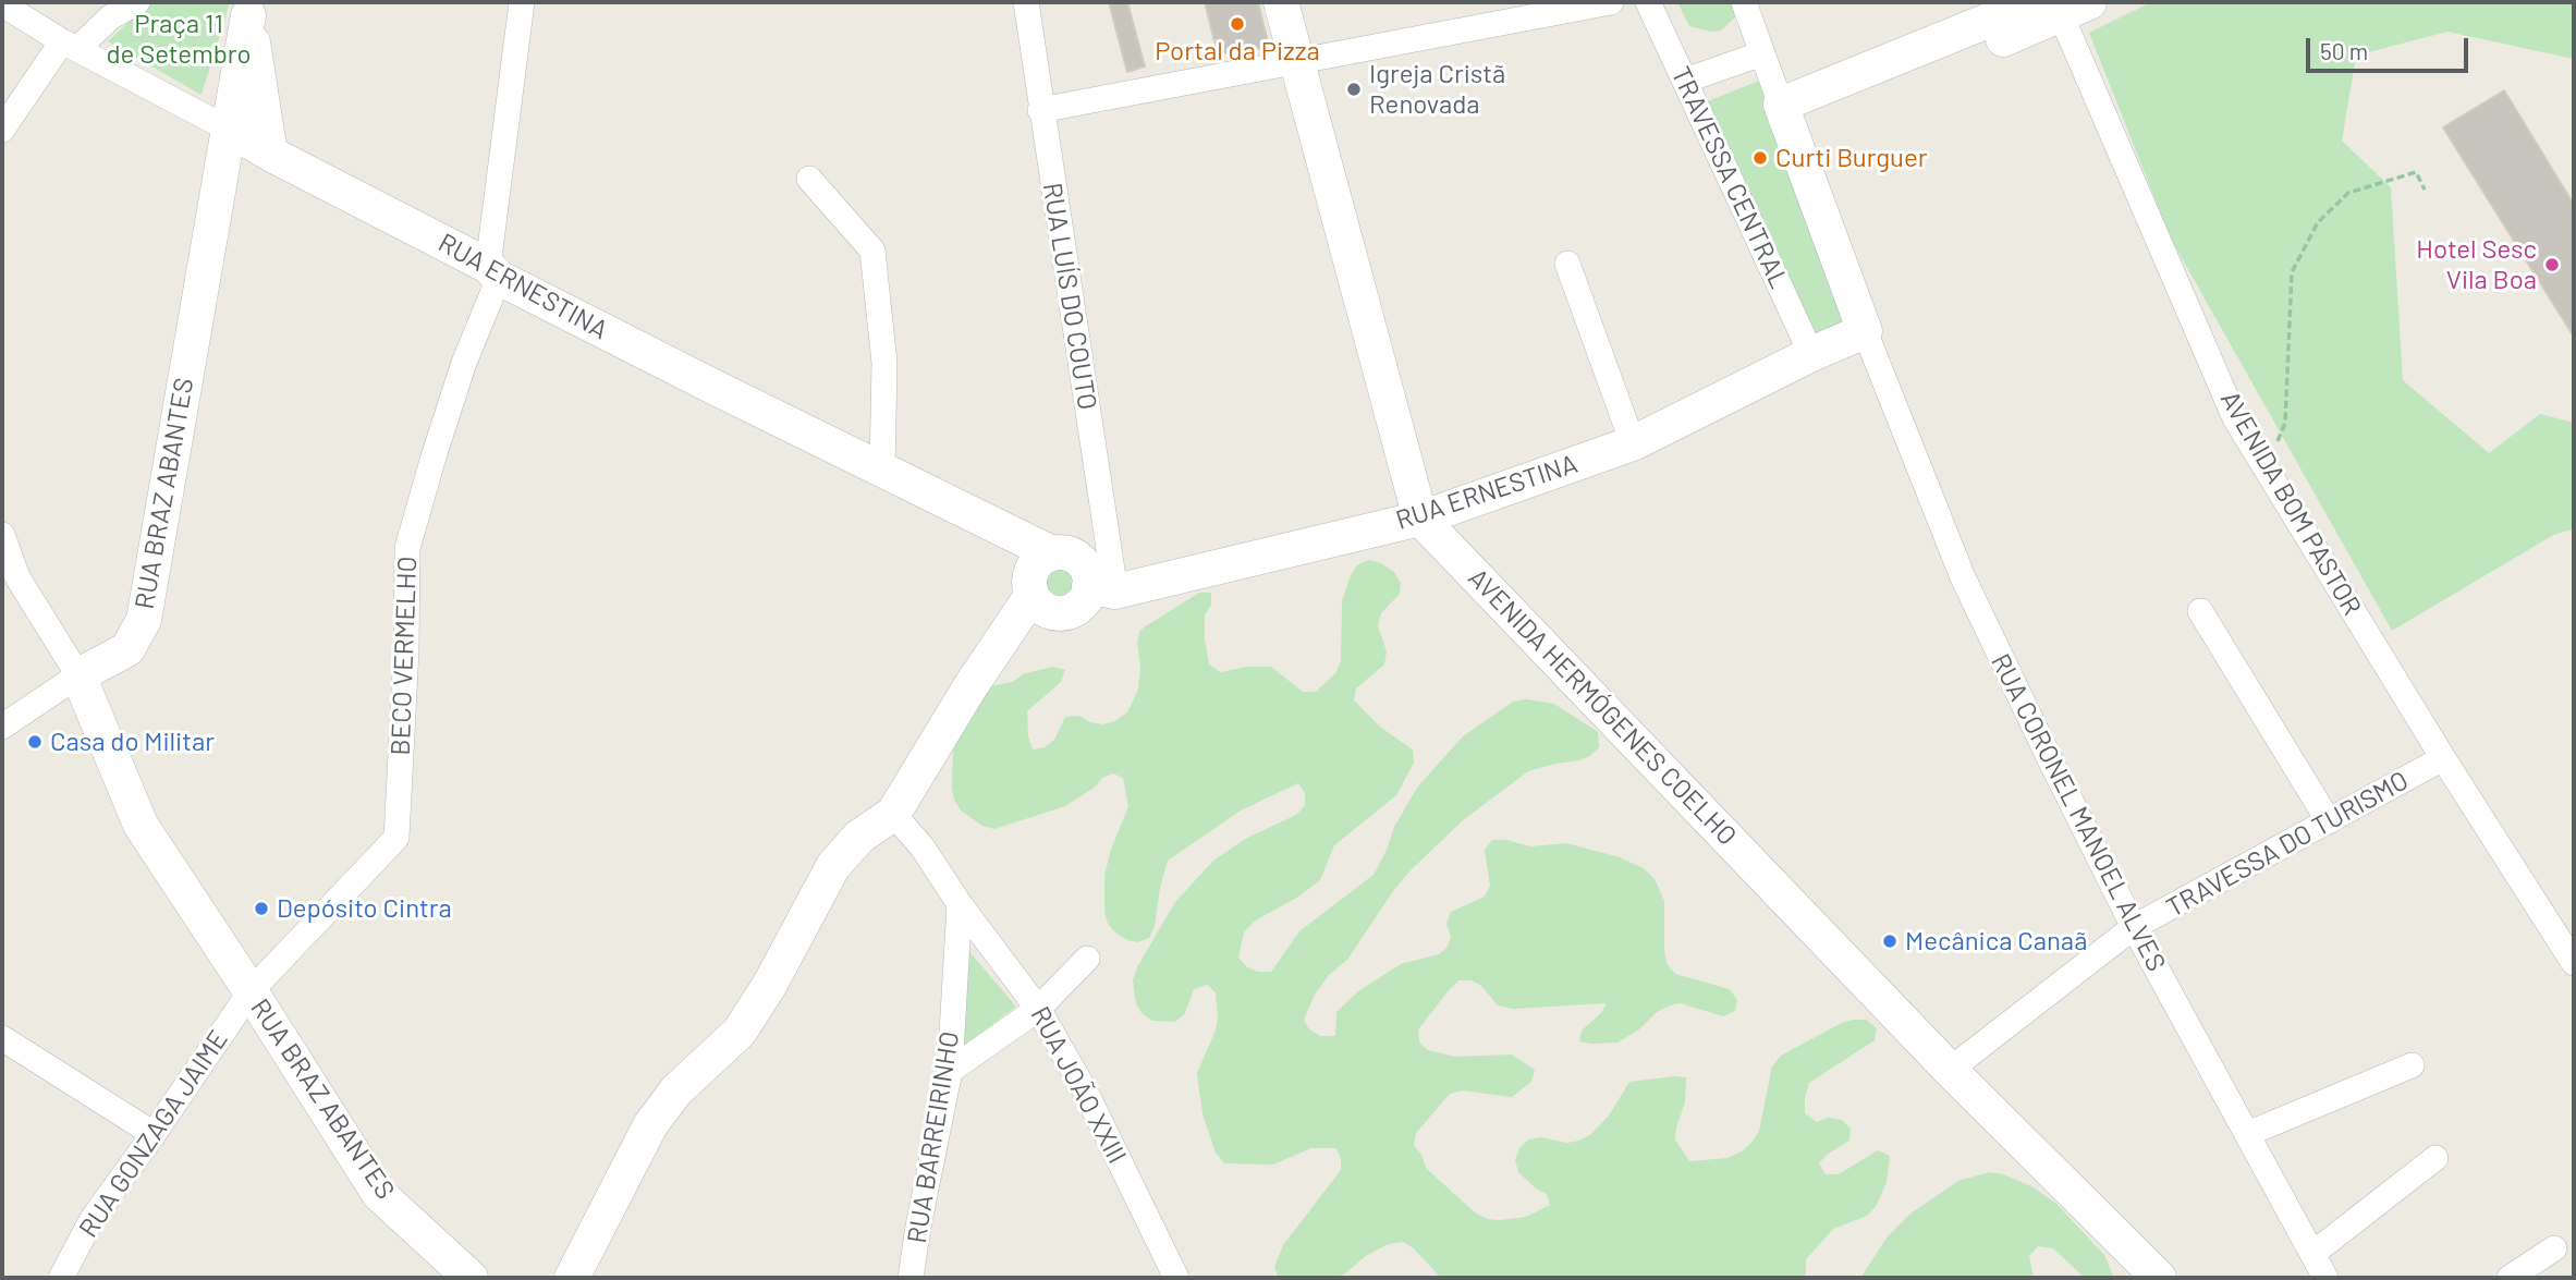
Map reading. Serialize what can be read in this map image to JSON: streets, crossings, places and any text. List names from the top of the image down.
{
  "streets": {
    "street": [
      "TRAVESSA CENTRAL",
      "RUA ERNESTINA",
      "RUA LUÍS DO COUTO",
      "RUA BRAZ ABANTES",
      "AVENIDA BOM PASTOR",
      "BECO VERMELHO",
      "AVENIDA HERMÓGENES COELHO",
      "RUA CORONEL MANOEL ALVES",
      "TRAVESSA DO TURISMO",
      "RUA JOÃO XXIII",
      "RUA GONZAGA JAIME",
      "RUA BARREIRINHO"
    ]
  },
  "crossings": [
    ["TRAVESSA CENTRAL", "RUA ERNESTINA"],
    ["RUA ERNESTINA", "RUA LUÍS DO COUTO"],
    ["RUA ERNESTINA", "RUA BRAZ ABANTES"],
    ["RUA ERNESTINA", "BECO VERMELHO"],
    ["RUA ERNESTINA", "AVENIDA HERMÓGENES COELHO"],
    ["RUA ERNESTINA", "RUA CORONEL MANOEL ALVES"],
    ["RUA BRAZ ABANTES", "BECO VERMELHO"],
    ["RUA BRAZ ABANTES", "RUA GONZAGA JAIME"],
    ["AVENIDA BOM PASTOR", "TRAVESSA DO TURISMO"],
    ["BECO VERMELHO", "RUA GONZAGA JAIME"],
    ["AVENIDA HERMÓGENES COELHO", "TRAVESSA DO TURISMO"],
    ["RUA CORONEL MANOEL ALVES", "TRAVESSA DO TURISMO"],
    ["RUA JOÃO XXIII", "RUA BARREIRINHO"]
  ],
  "parks": ["Praça 11 de Setembro"],
  "places": [
    "Portal da Pizza",
    "Igreja Cristã Renovada",
    "Curti Burguer",
    "Hotel Sesc Vila Boa",
    "Casa do Militar",
    "Depósito Cintra",
    "Mecânica Canaã"
  ],
  "scale_bar": "50 m"
}
